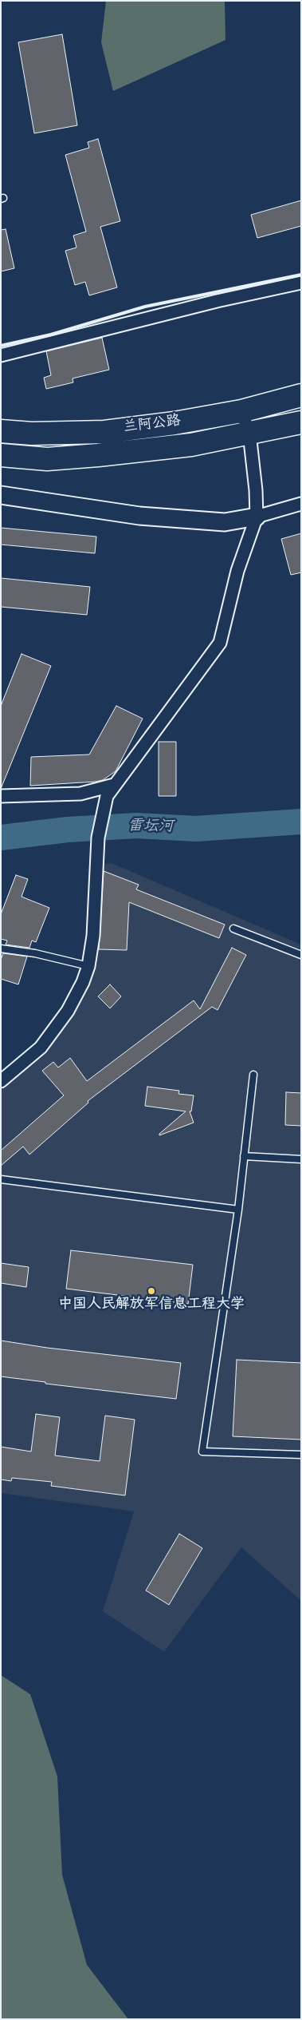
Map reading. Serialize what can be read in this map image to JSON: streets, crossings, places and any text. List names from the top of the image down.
{
  "streets": {
    "highway": ["兰阿公路"]
  },
  "water": ["雷坛河"],
  "places": ["中国人民解放军信息工程大学"]
}
